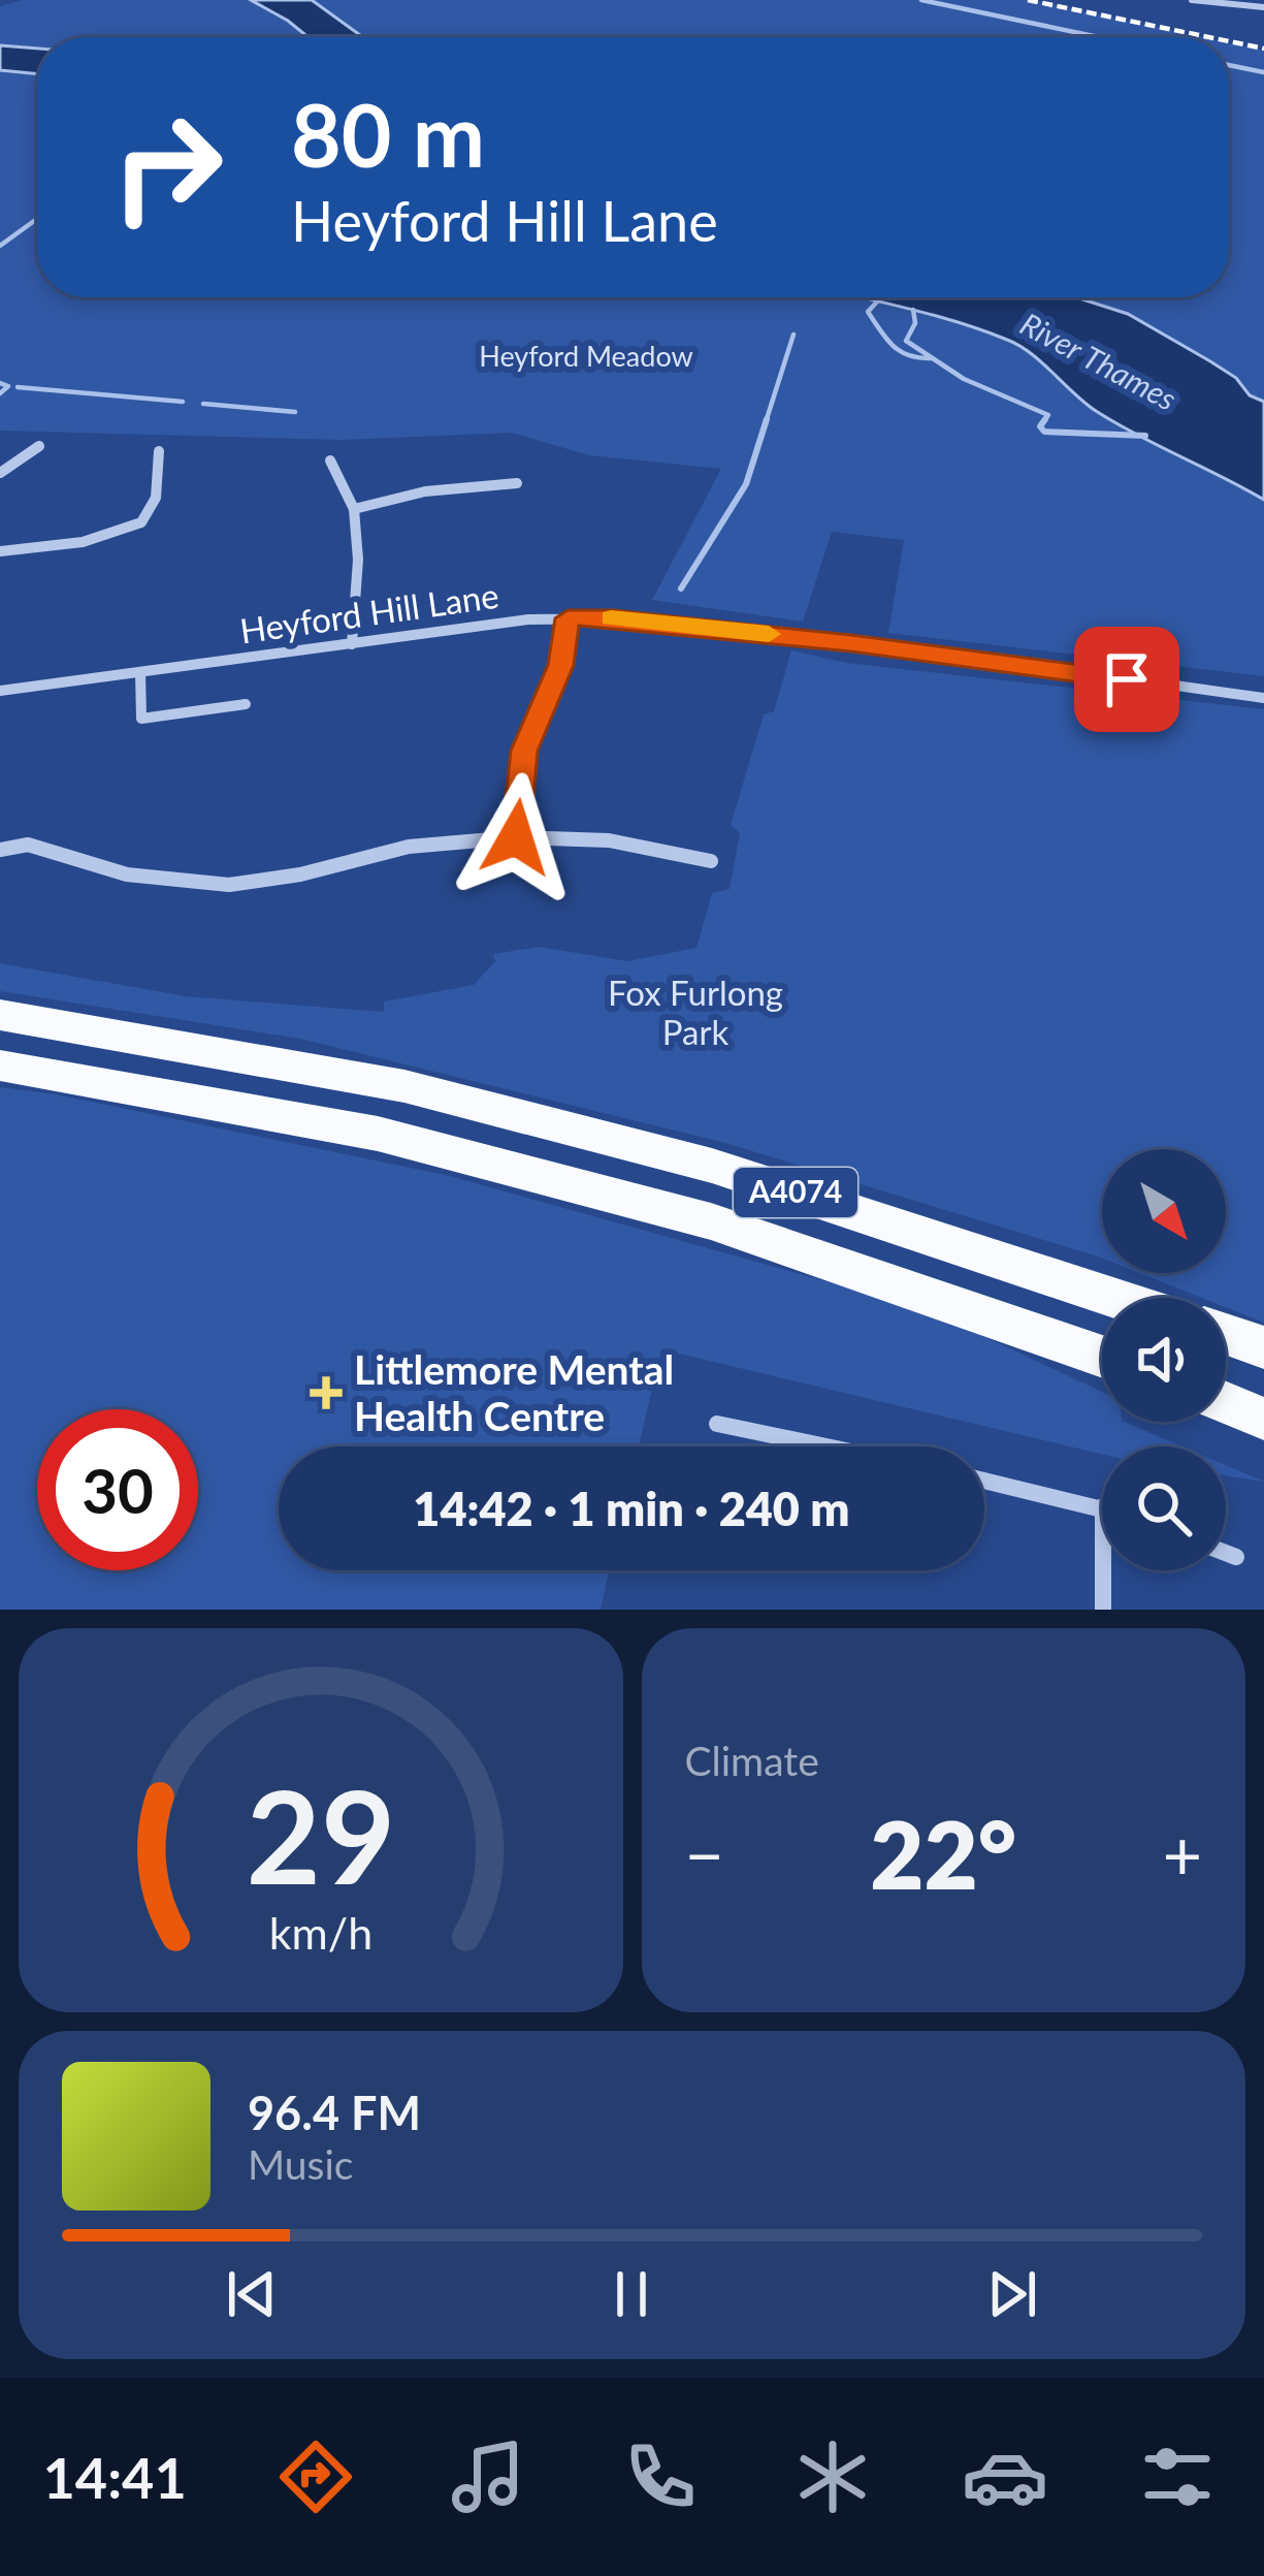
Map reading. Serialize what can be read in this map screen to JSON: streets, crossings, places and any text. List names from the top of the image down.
{
  "streets": {
    "main road": ["A4074"],
    "street": ["Heyford Hill Lane"]
  },
  "water": ["River Thames"],
  "parks": ["Heyford Meadow", "Fox Furlong Park"],
  "places": {
    "health": ["Littlemore Mental Health Centre"]
  },
  "north": "bottom right",
  "page": {
    "turn": ["80 m", "Heyford Hill Lane"],
    "limit": "30",
    "trip": "14:42 · 1 min · 240 m",
    "tile": "Climate",
    "heat": ["−", "22°", "+"],
    "song": ["96.4 FM", "Music"],
    "tabs": "14:41",
    "gauge": ["29", "km/h"]
  }
}
